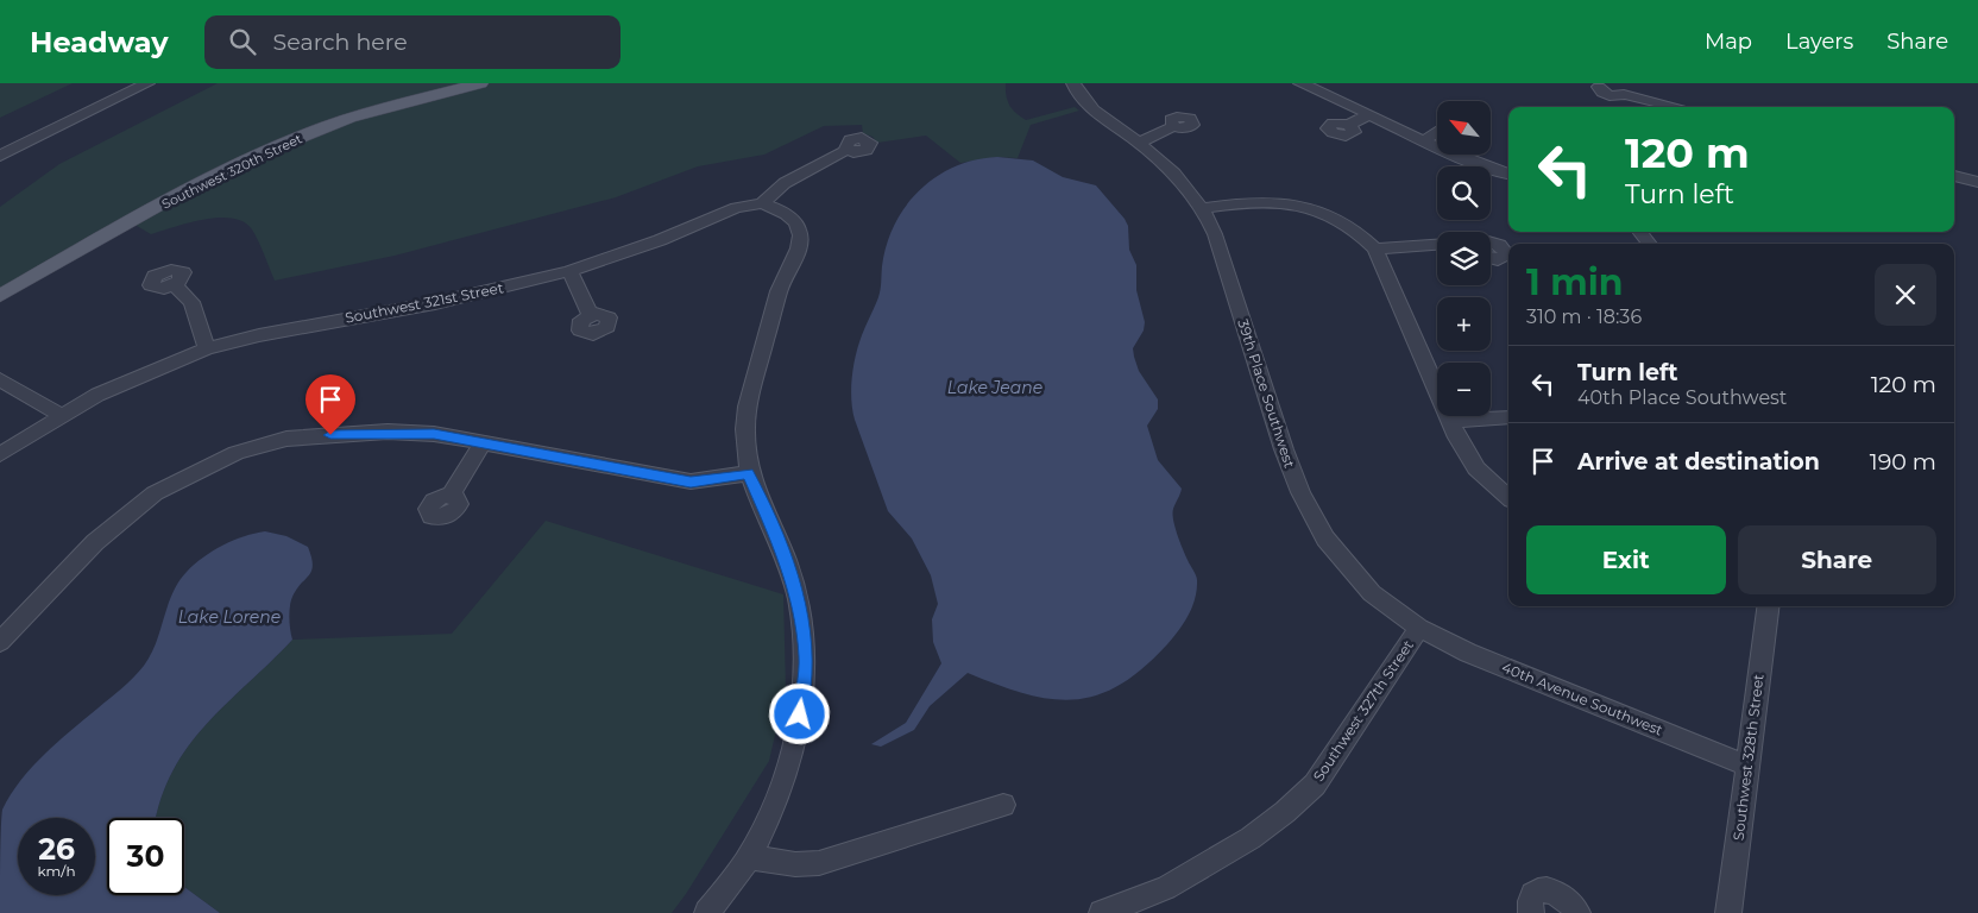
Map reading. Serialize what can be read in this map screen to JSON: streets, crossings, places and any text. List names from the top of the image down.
{
  "streets": {
    "main road": ["Southwest 320th Street"],
    "street": [
      "Southwest 321st Street",
      "39th Place Southwest",
      "40th Avenue Southwest",
      "Southwest 327th Street",
      "Southwest 328th Street"
    ]
  },
  "crossings": [
    ["39th Place Southwest", "40th Avenue Southwest"],
    ["39th Place Southwest", "Southwest 327th Street"],
    ["40th Avenue Southwest", "Southwest 327th Street"],
    ["40th Avenue Southwest", "Southwest 328th Street"]
  ],
  "water": ["Lake Jeane", "Lake Lorene"],
  "north": "top left",
  "page": {
    "header": "Headway",
    "search": "Search here",
    "nav": ["Map", "Layers", "Share"],
    "map_buttons": ["+", "−"],
    "turn": ["120 m", "Turn left"],
    "heading": ["1 min", "310 m · 18:36"],
    "list": [
      {
        "name": "Turn left",
        "note": "40th Place Southwest",
        "value": "120 m"
      },
      {
        "name": "Arrive at destination",
        "value": "190 m"
      }
    ],
    "buttons": ["Exit", "Share"],
    "speed": "26 km/h",
    "limit": "30"
  }
}
